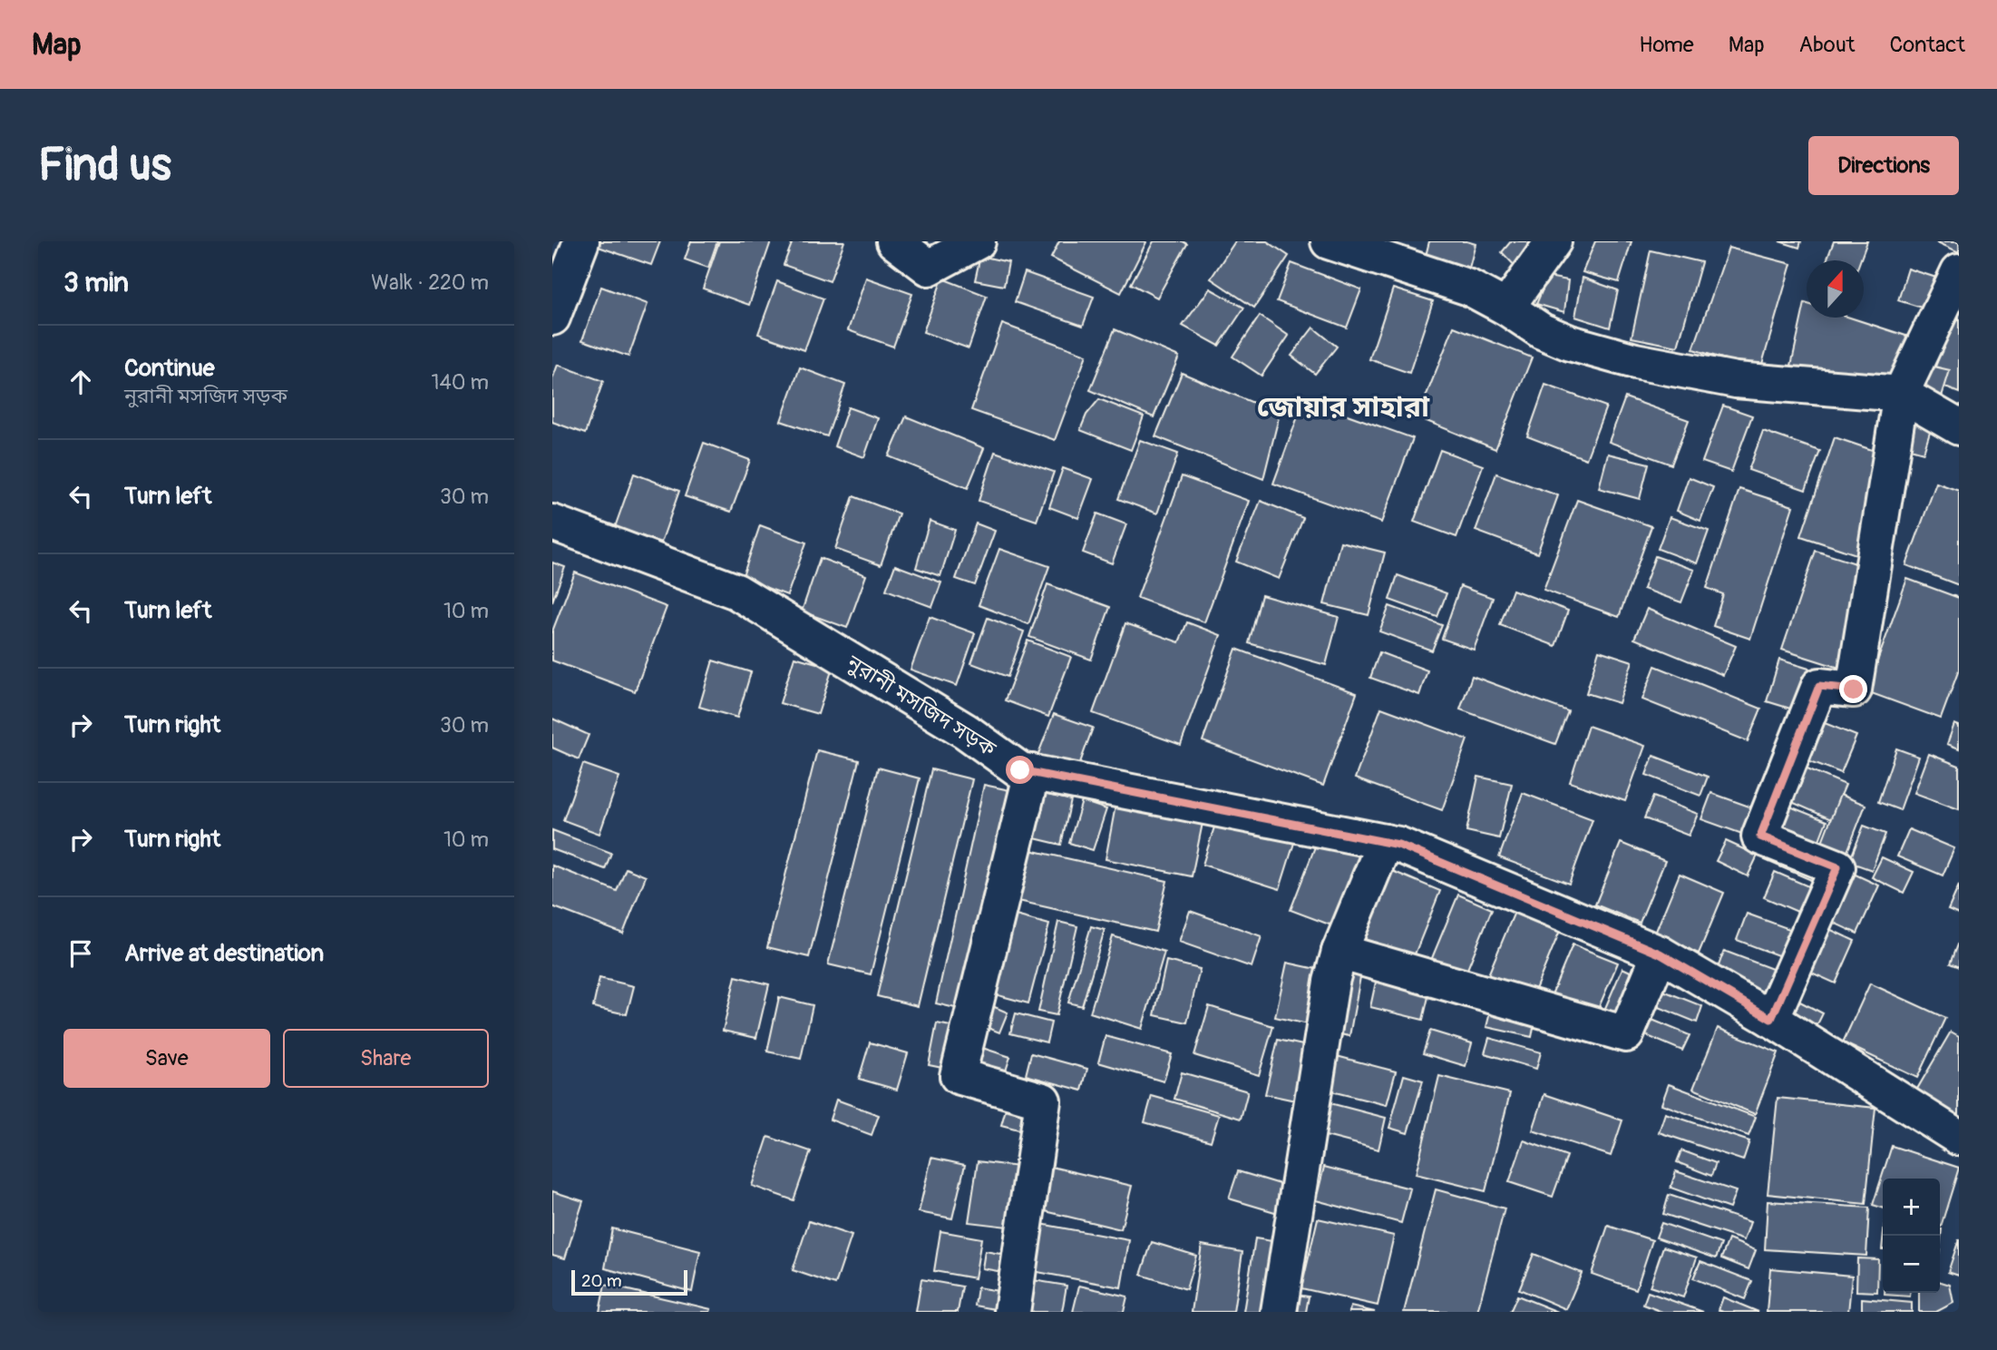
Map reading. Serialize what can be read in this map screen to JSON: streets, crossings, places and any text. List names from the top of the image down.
{
  "streets": {
    "street": ["নুরানী মসজিদ সড়ক"]
  },
  "districts": ["জোয়ার সাহারা"],
  "scale_bar": "20 m",
  "north": "top",
  "page": {
    "header": "Map",
    "nav": [
      "Home",
      "Map",
      "About",
      "Contact"
    ],
    "buttons": [
      "Directions",
      ["Save", "Share"]
    ],
    "title": "Find us",
    "heading": ["3 min", "Walk · 220 m"],
    "list": [
      ["Continue", "নুরানী মসজিদ সড়ক", "140 m"],
      ["Turn left", "30 m"],
      ["Turn left", "10 m"],
      ["Turn right", "30 m"],
      ["Turn right", "10 m"],
      "Arrive at destination"
    ],
    "map_buttons": ["+", "−"],
    "scale": "20 m"
  }
}
